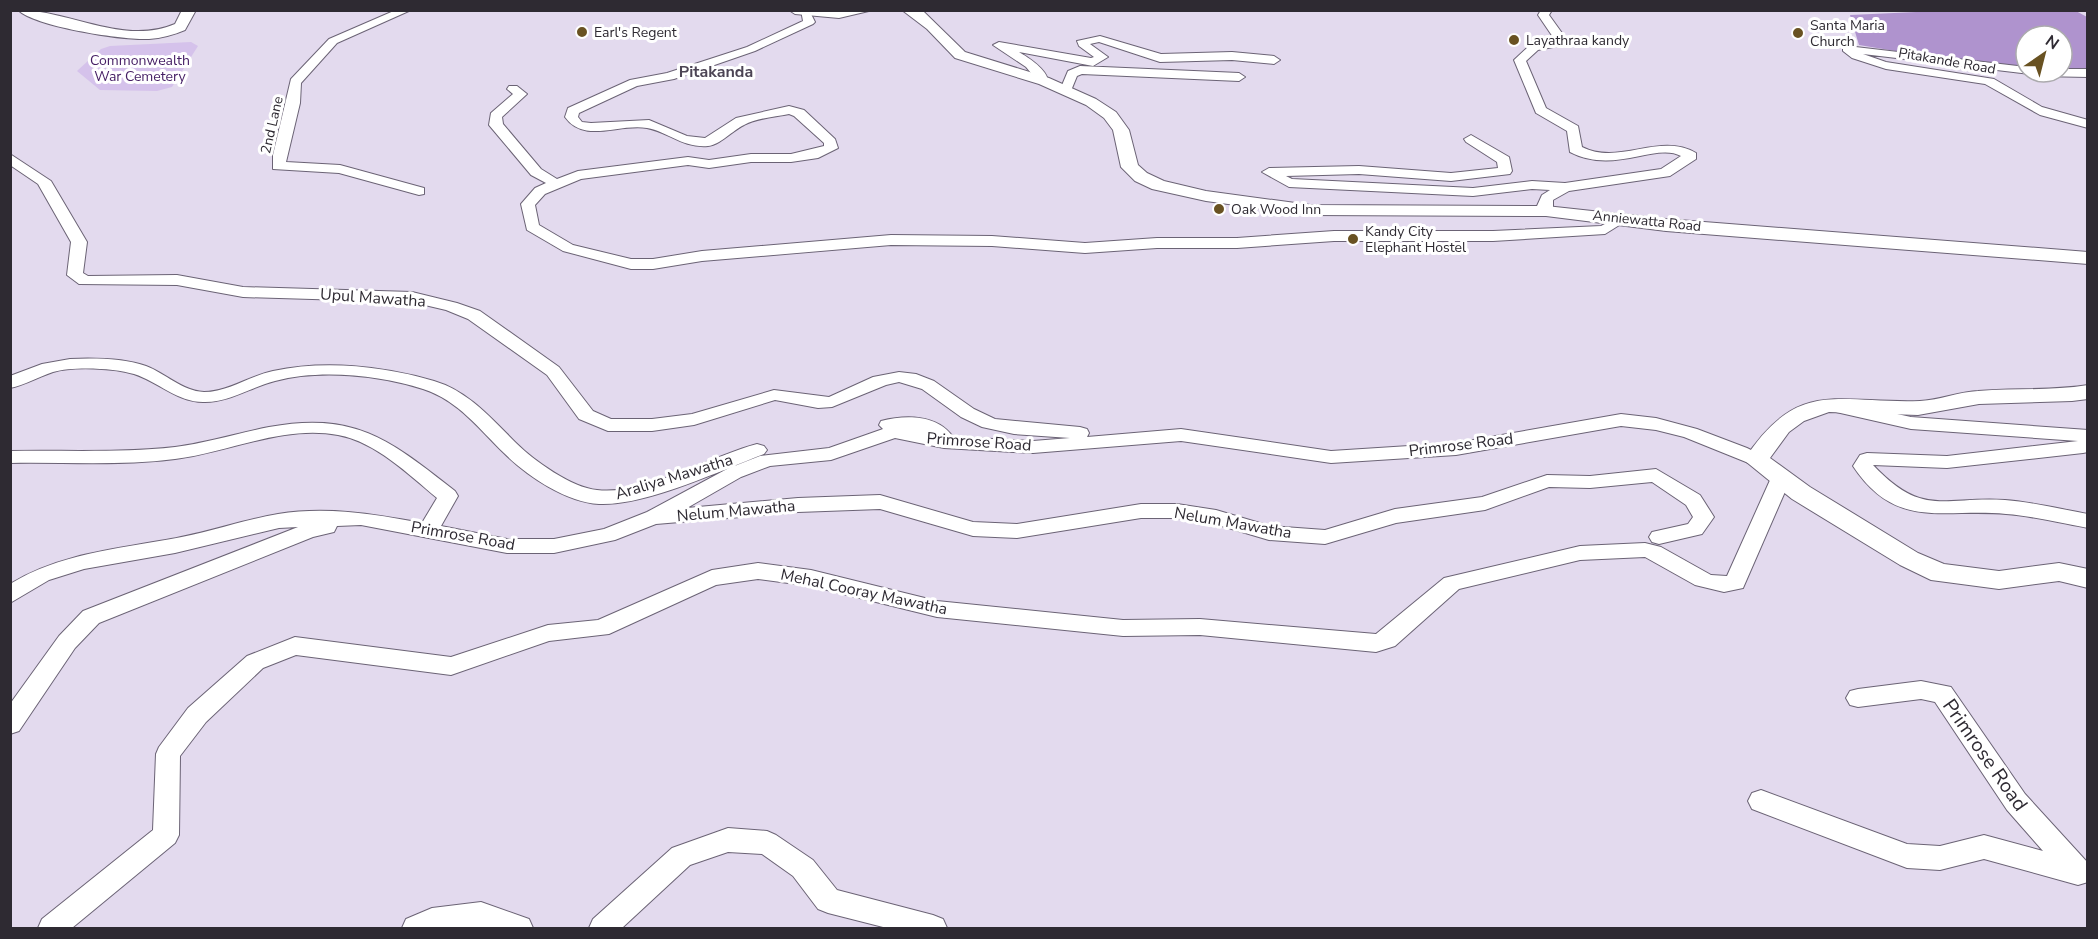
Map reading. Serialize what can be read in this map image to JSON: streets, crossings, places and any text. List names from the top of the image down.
{
  "streets": {
    "street": [
      "Pitakande Road",
      "2nd Lane",
      "Anniewatta Road",
      "Upul Mawatha",
      "Primrose Road",
      "Araliya Mawatha",
      "Nelum Mawatha",
      "Mehal Cooray Mawatha"
    ]
  },
  "crossings": [
    ["Upul Mawatha", "Primrose Road"],
    ["Primrose Road", "Araliya Mawatha"],
    ["Primrose Road", "Nelum Mawatha"]
  ],
  "districts": ["Pitakanda"],
  "parks": ["Commonwealth War Cemetery"],
  "places": [
    "Earl's Regent",
    "Santa Maria Church",
    "Layathraa kandy",
    "Oak Wood Inn",
    "Kandy City Elephant Hostel"
  ],
  "north": "top right"
}
